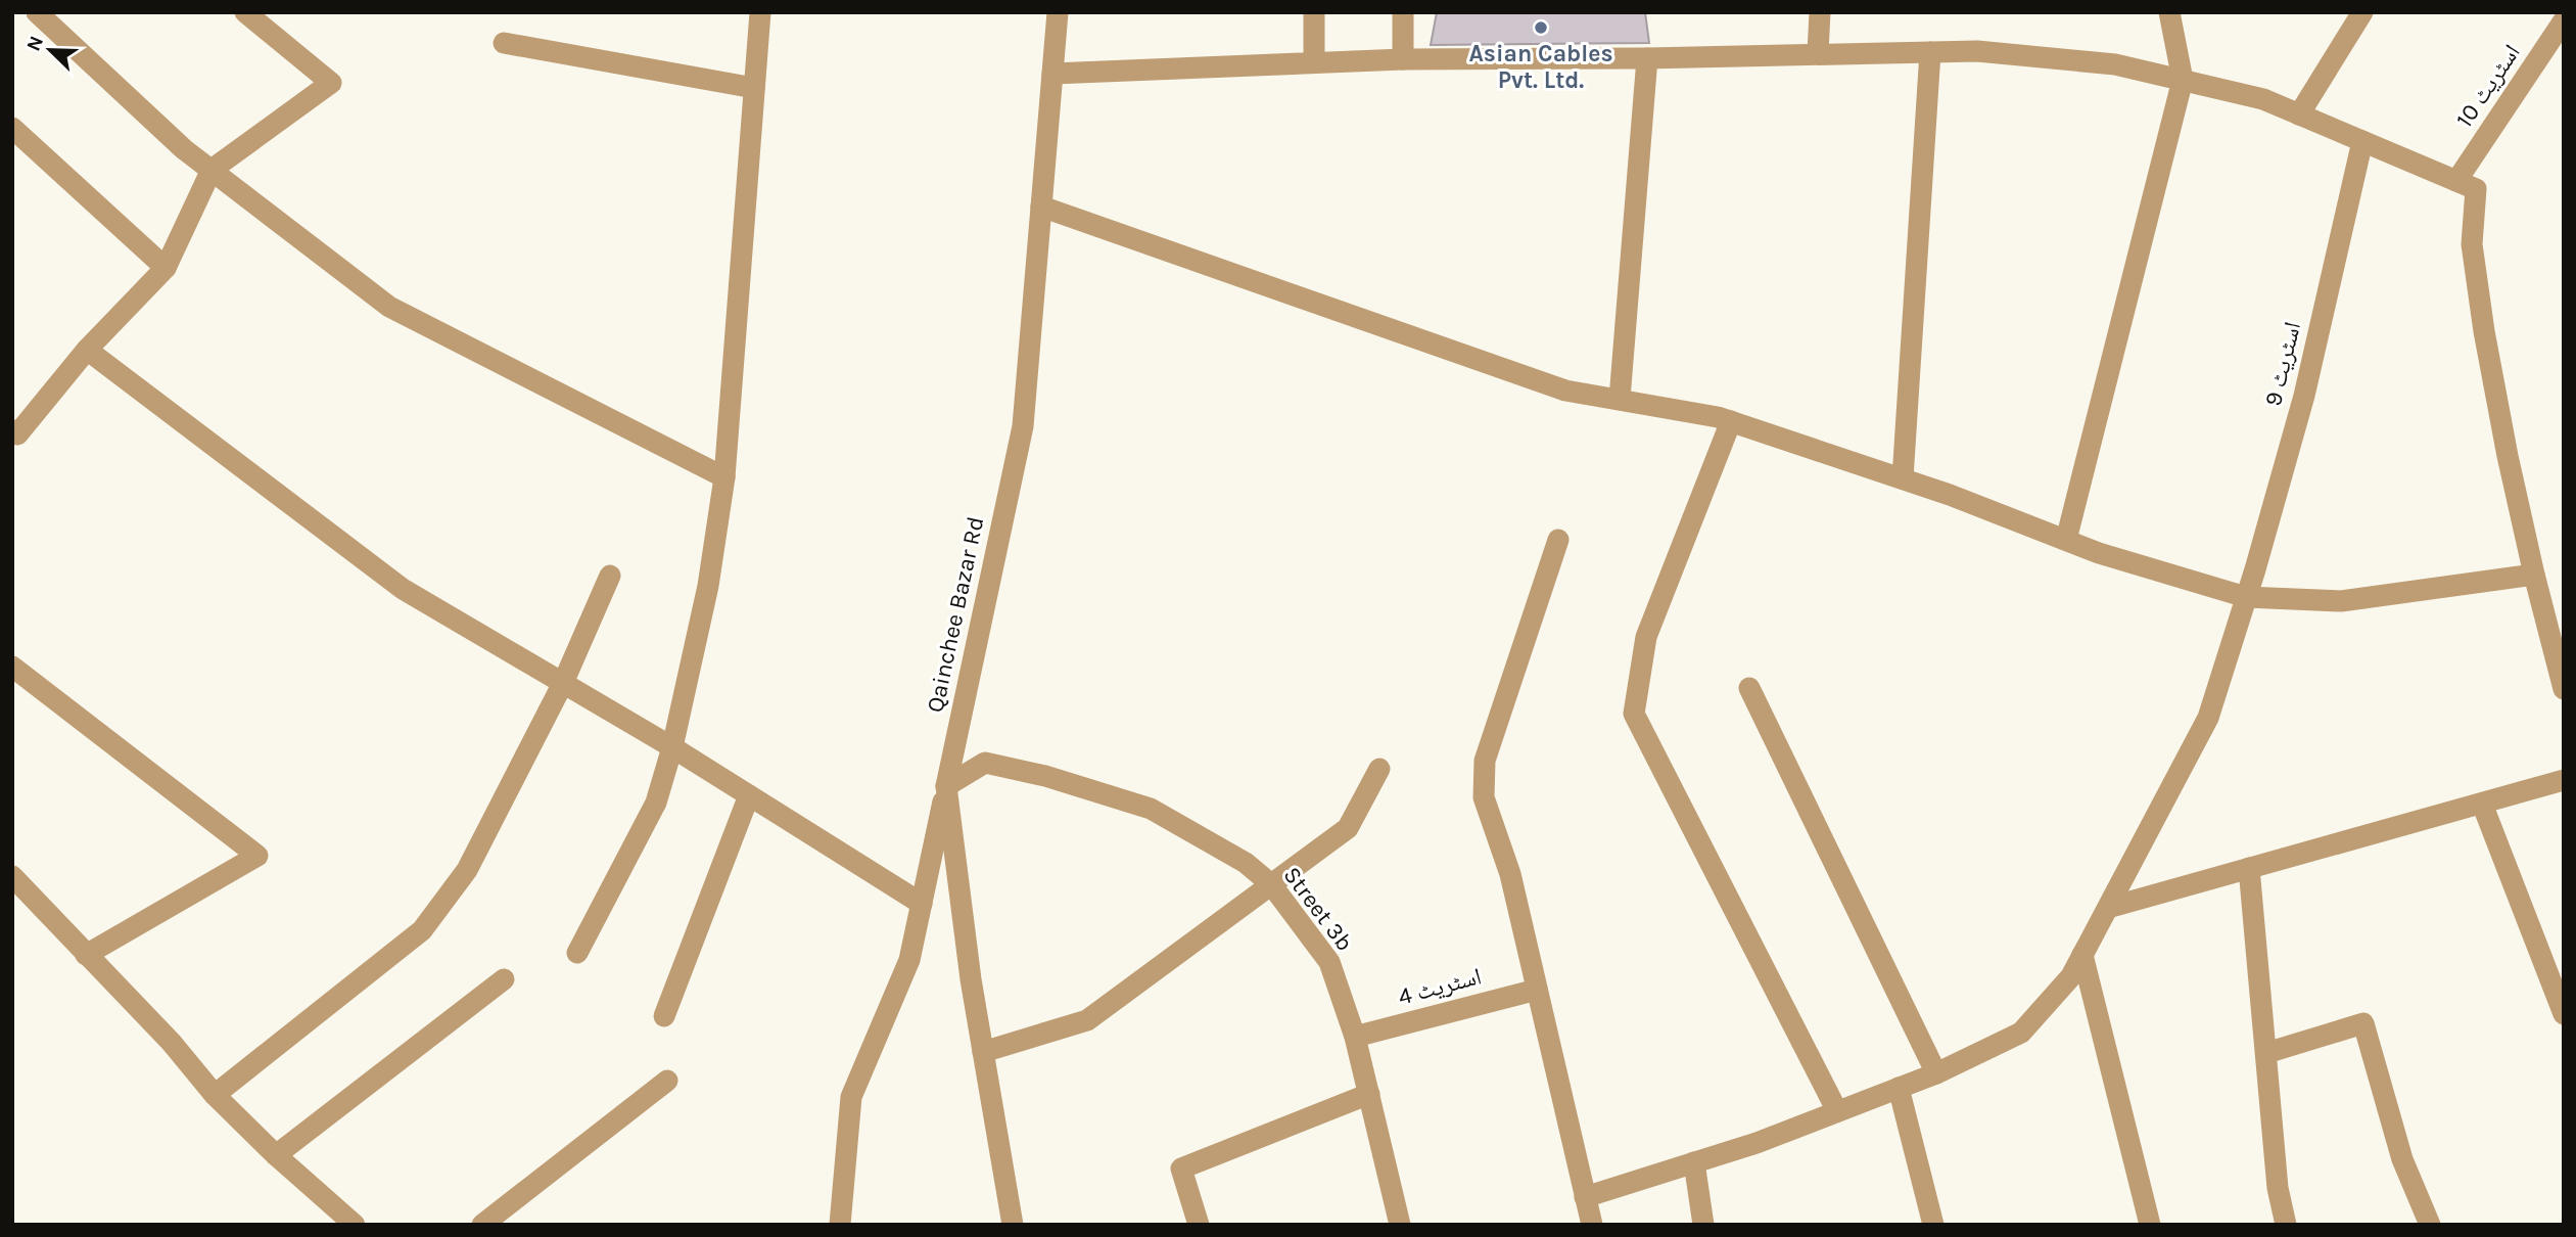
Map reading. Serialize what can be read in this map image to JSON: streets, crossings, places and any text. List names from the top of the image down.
{
  "streets": {
    "street": [
      "اسٹریٹ 10",
      "اسٹریٹ 9",
      "Qainchee Bazar Rd",
      "Street 3b",
      "اسٹریٹ 4"
    ]
  },
  "crossings": [
    ["Qainchee Bazar Rd", "Street 3b"],
    ["Street 3b", "اسٹریٹ 4"]
  ],
  "places": ["Asian Cables Pvt. Ltd."],
  "north": "top left"
}
